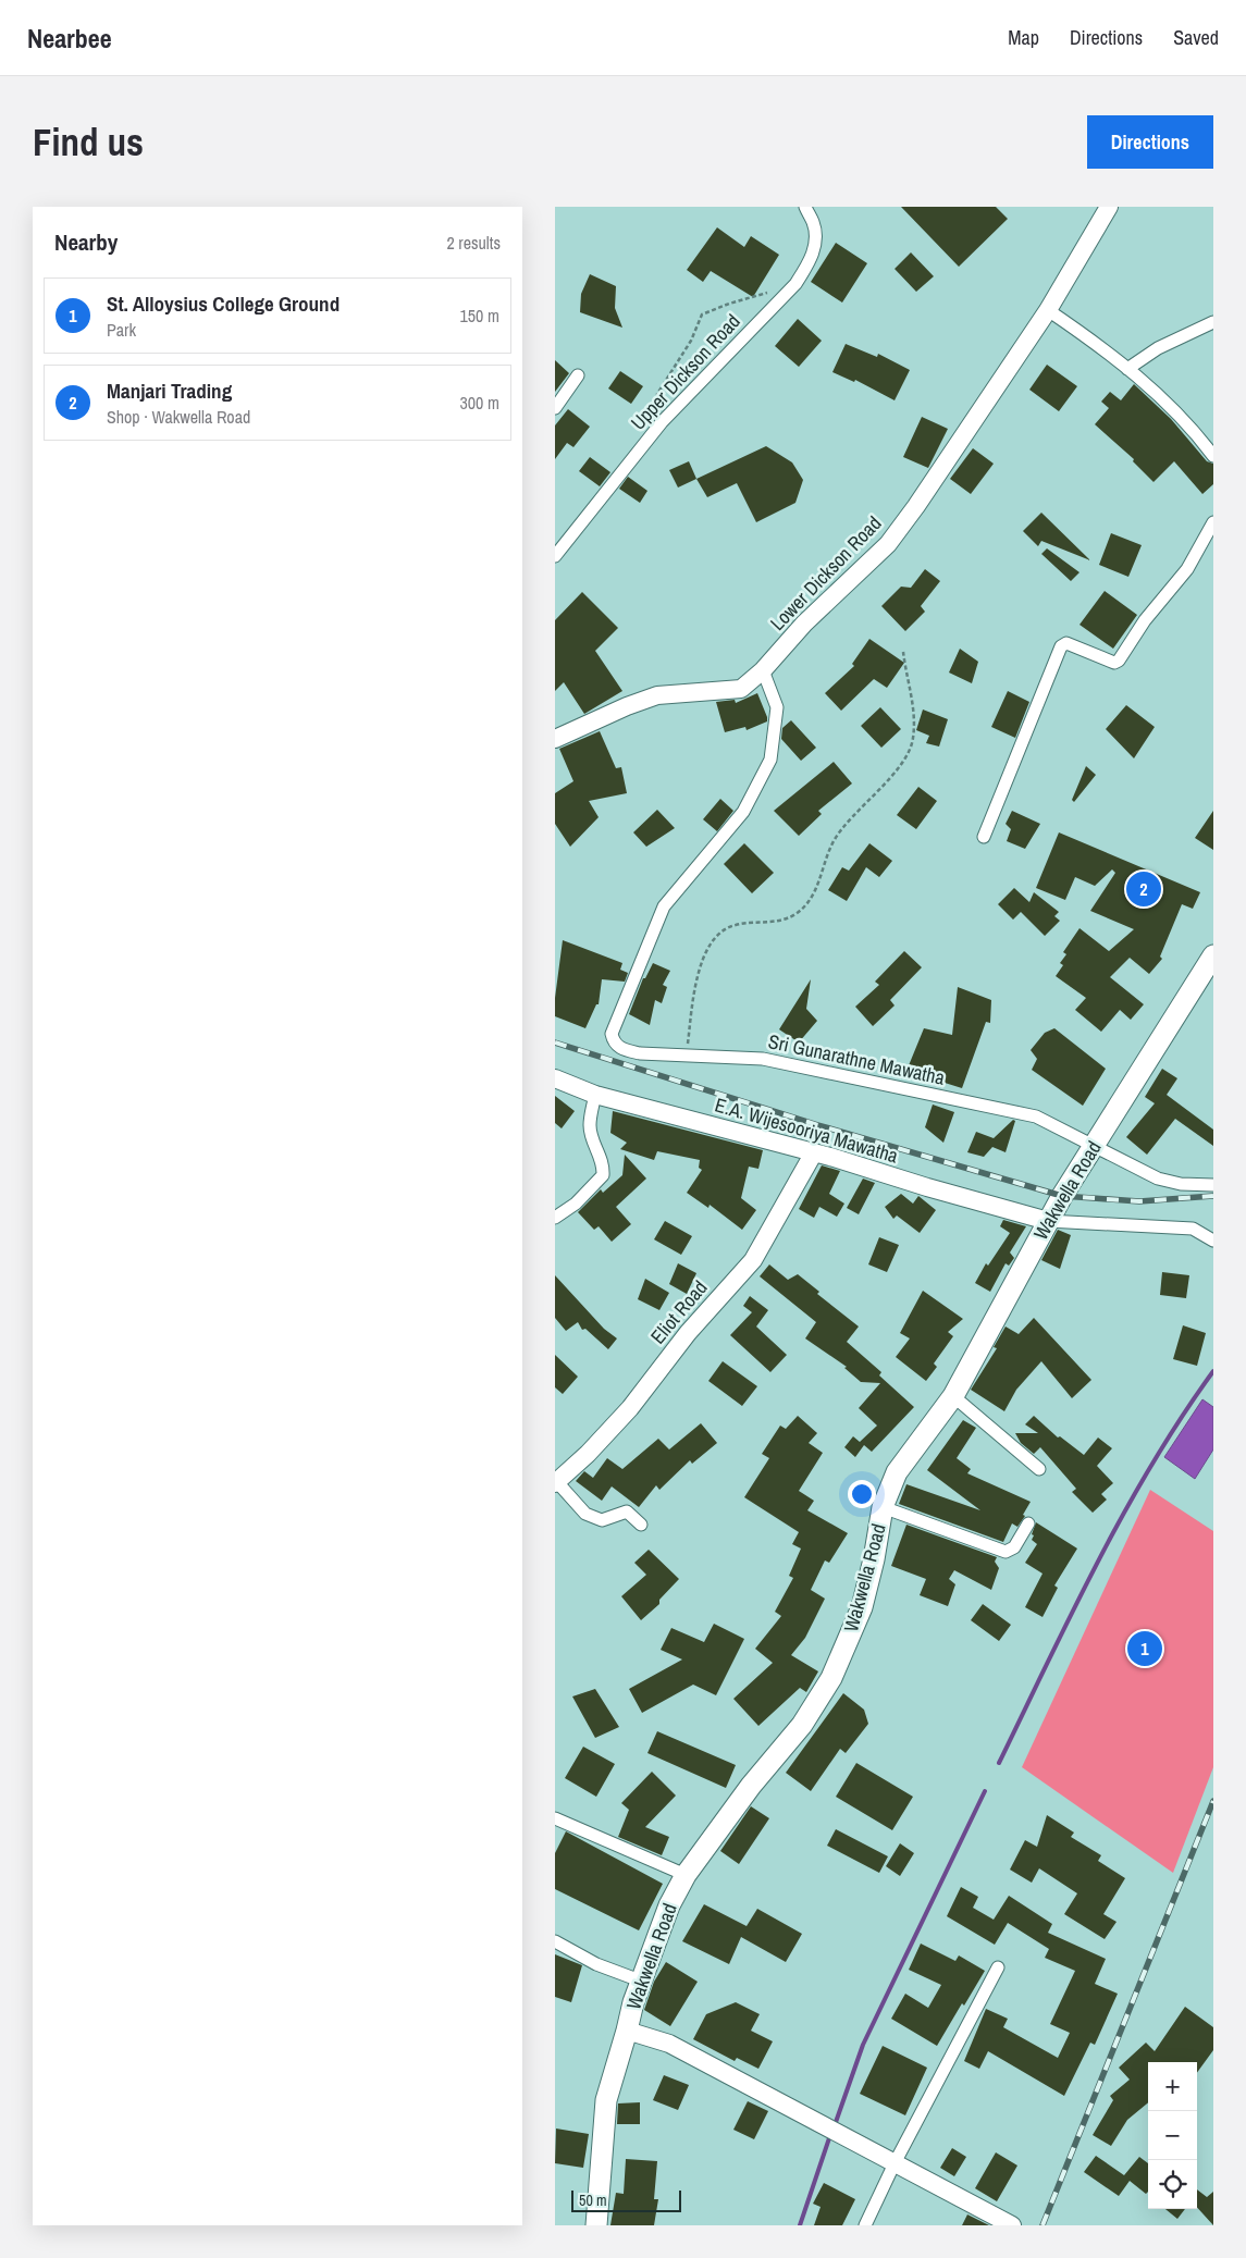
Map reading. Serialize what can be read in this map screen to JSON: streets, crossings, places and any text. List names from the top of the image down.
{
  "streets": {
    "main road": ["Wakwella Road"],
    "street": [
      "Upper Dickson Road",
      "Lower Dickson Road",
      "Sri Gunarathne Mawatha",
      "E.A. Wijesooriya Mawatha",
      "Eliot Road"
    ]
  },
  "crossings": [
    ["Lower Dickson Road", "Sri Gunarathne Mawatha"],
    ["Sri Gunarathne Mawatha", "Wakwella Road"],
    ["E.A. Wijesooriya Mawatha", "Wakwella Road"],
    ["E.A. Wijesooriya Mawatha", "Eliot Road"]
  ],
  "scale_bar": "50 m",
  "page": {
    "header": "Nearbee",
    "nav": ["Map", "Directions", "Saved"],
    "buttons": "Directions",
    "title": "Find us",
    "heading": ["Nearby", "2 results"],
    "list": [
      {
        "mark": "1",
        "name": "St. Alloysius College Ground",
        "note": "Park",
        "value": "150 m"
      },
      {
        "mark": "2",
        "name": "Manjari Trading",
        "note": "Shop · Wakwella Road",
        "value": "300 m"
      }
    ],
    "pins": ["2", "1"],
    "map_buttons": ["+", "−"],
    "scale": "50 m"
  }
}
